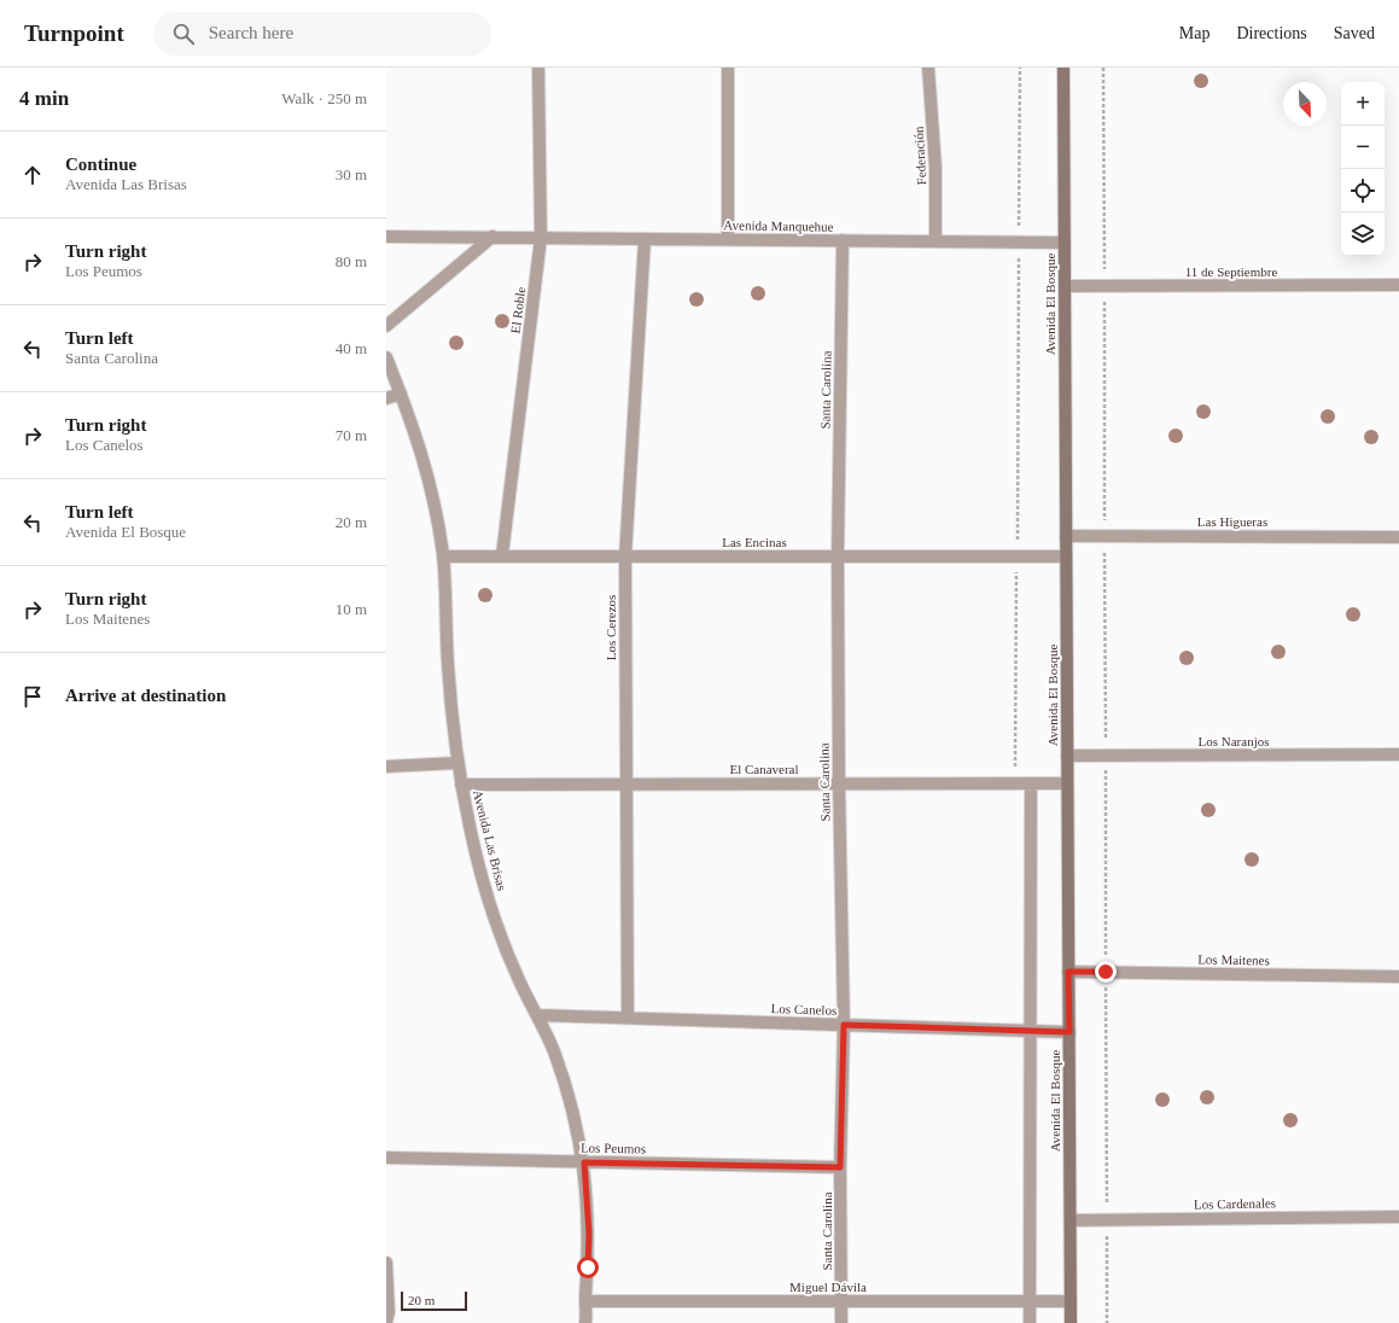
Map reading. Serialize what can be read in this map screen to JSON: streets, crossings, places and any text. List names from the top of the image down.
{
  "streets": {
    "main road": ["Avenida El Bosque"],
    "street": [
      "Federación",
      "Avenida Manquehue",
      "11 de Septiembre",
      "El Roble",
      "Santa Carolina",
      "Las Higueras",
      "Las Encinas",
      "Los Cerezos",
      "Los Naranjos",
      "El Canaveral",
      "Avenida Las Brisas",
      "Los Maitenes",
      "Los Canelos",
      "Los Peumos",
      "Los Cardenales",
      "Miguel Dávila"
    ]
  },
  "crossings": [
    ["Federación", "Avenida Manquehue"],
    ["Avenida Manquehue", "Avenida El Bosque"],
    ["Avenida Manquehue", "El Roble"],
    ["Avenida Manquehue", "Santa Carolina"],
    ["Avenida Manquehue", "Los Cerezos"],
    ["11 de Septiembre", "Avenida El Bosque"],
    ["Avenida El Bosque", "Las Higueras"],
    ["Avenida El Bosque", "Las Encinas"],
    ["Avenida El Bosque", "Los Naranjos"],
    ["Avenida El Bosque", "El Canaveral"],
    ["Avenida El Bosque", "Los Maitenes"],
    ["Avenida El Bosque", "Los Canelos"],
    ["Avenida El Bosque", "Los Cardenales"],
    ["Avenida El Bosque", "Miguel Dávila"],
    ["El Roble", "Las Encinas"],
    ["Santa Carolina", "Las Encinas"],
    ["Santa Carolina", "El Canaveral"],
    ["Santa Carolina", "Los Canelos"],
    ["Santa Carolina", "Los Peumos"],
    ["Santa Carolina", "Miguel Dávila"],
    ["Las Encinas", "Los Cerezos"],
    ["Las Encinas", "Avenida Las Brisas"],
    ["Los Cerezos", "El Canaveral"],
    ["Los Cerezos", "Los Canelos"],
    ["El Canaveral", "Avenida Las Brisas"],
    ["Avenida Las Brisas", "Los Canelos"],
    ["Avenida Las Brisas", "Los Peumos"],
    ["Avenida Las Brisas", "Miguel Dávila"]
  ],
  "scale_bar": "20 m",
  "north": "bottom right",
  "page": {
    "header": "Turnpoint",
    "search": "Search here",
    "nav": ["Map", "Directions", "Saved"],
    "heading": ["4 min", "Walk · 250 m"],
    "map_buttons": ["+", "−"],
    "list": [
      ["Continue", "Avenida Las Brisas", "30 m"],
      ["Turn right", "Los Peumos", "80 m"],
      ["Turn left", "Santa Carolina", "40 m"],
      ["Turn right", "Los Canelos", "70 m"],
      ["Turn left", "Avenida El Bosque", "20 m"],
      ["Turn right", "Los Maitenes", "10 m"],
      "Arrive at destination"
    ],
    "scale": "20 m"
  }
}
